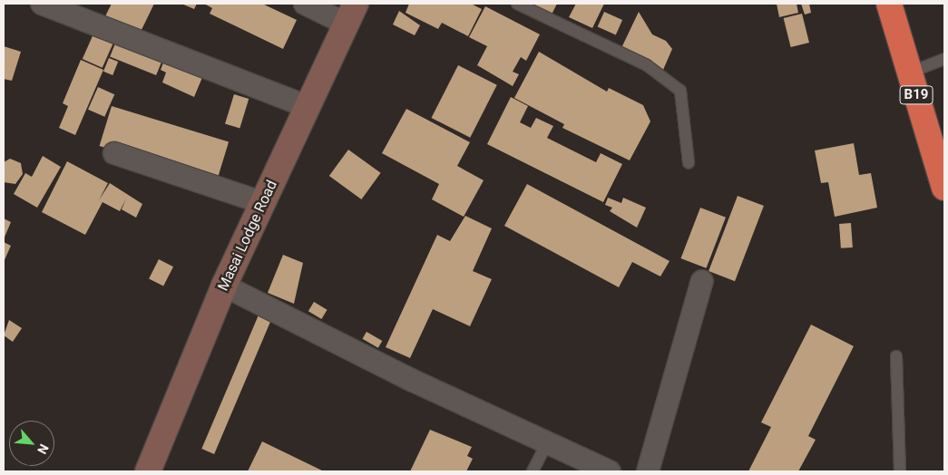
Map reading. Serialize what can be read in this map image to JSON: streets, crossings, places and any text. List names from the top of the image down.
{
  "streets": {
    "highway": ["B19"],
    "street": ["Masai Lodge Road"]
  },
  "north": "bottom right"
}
